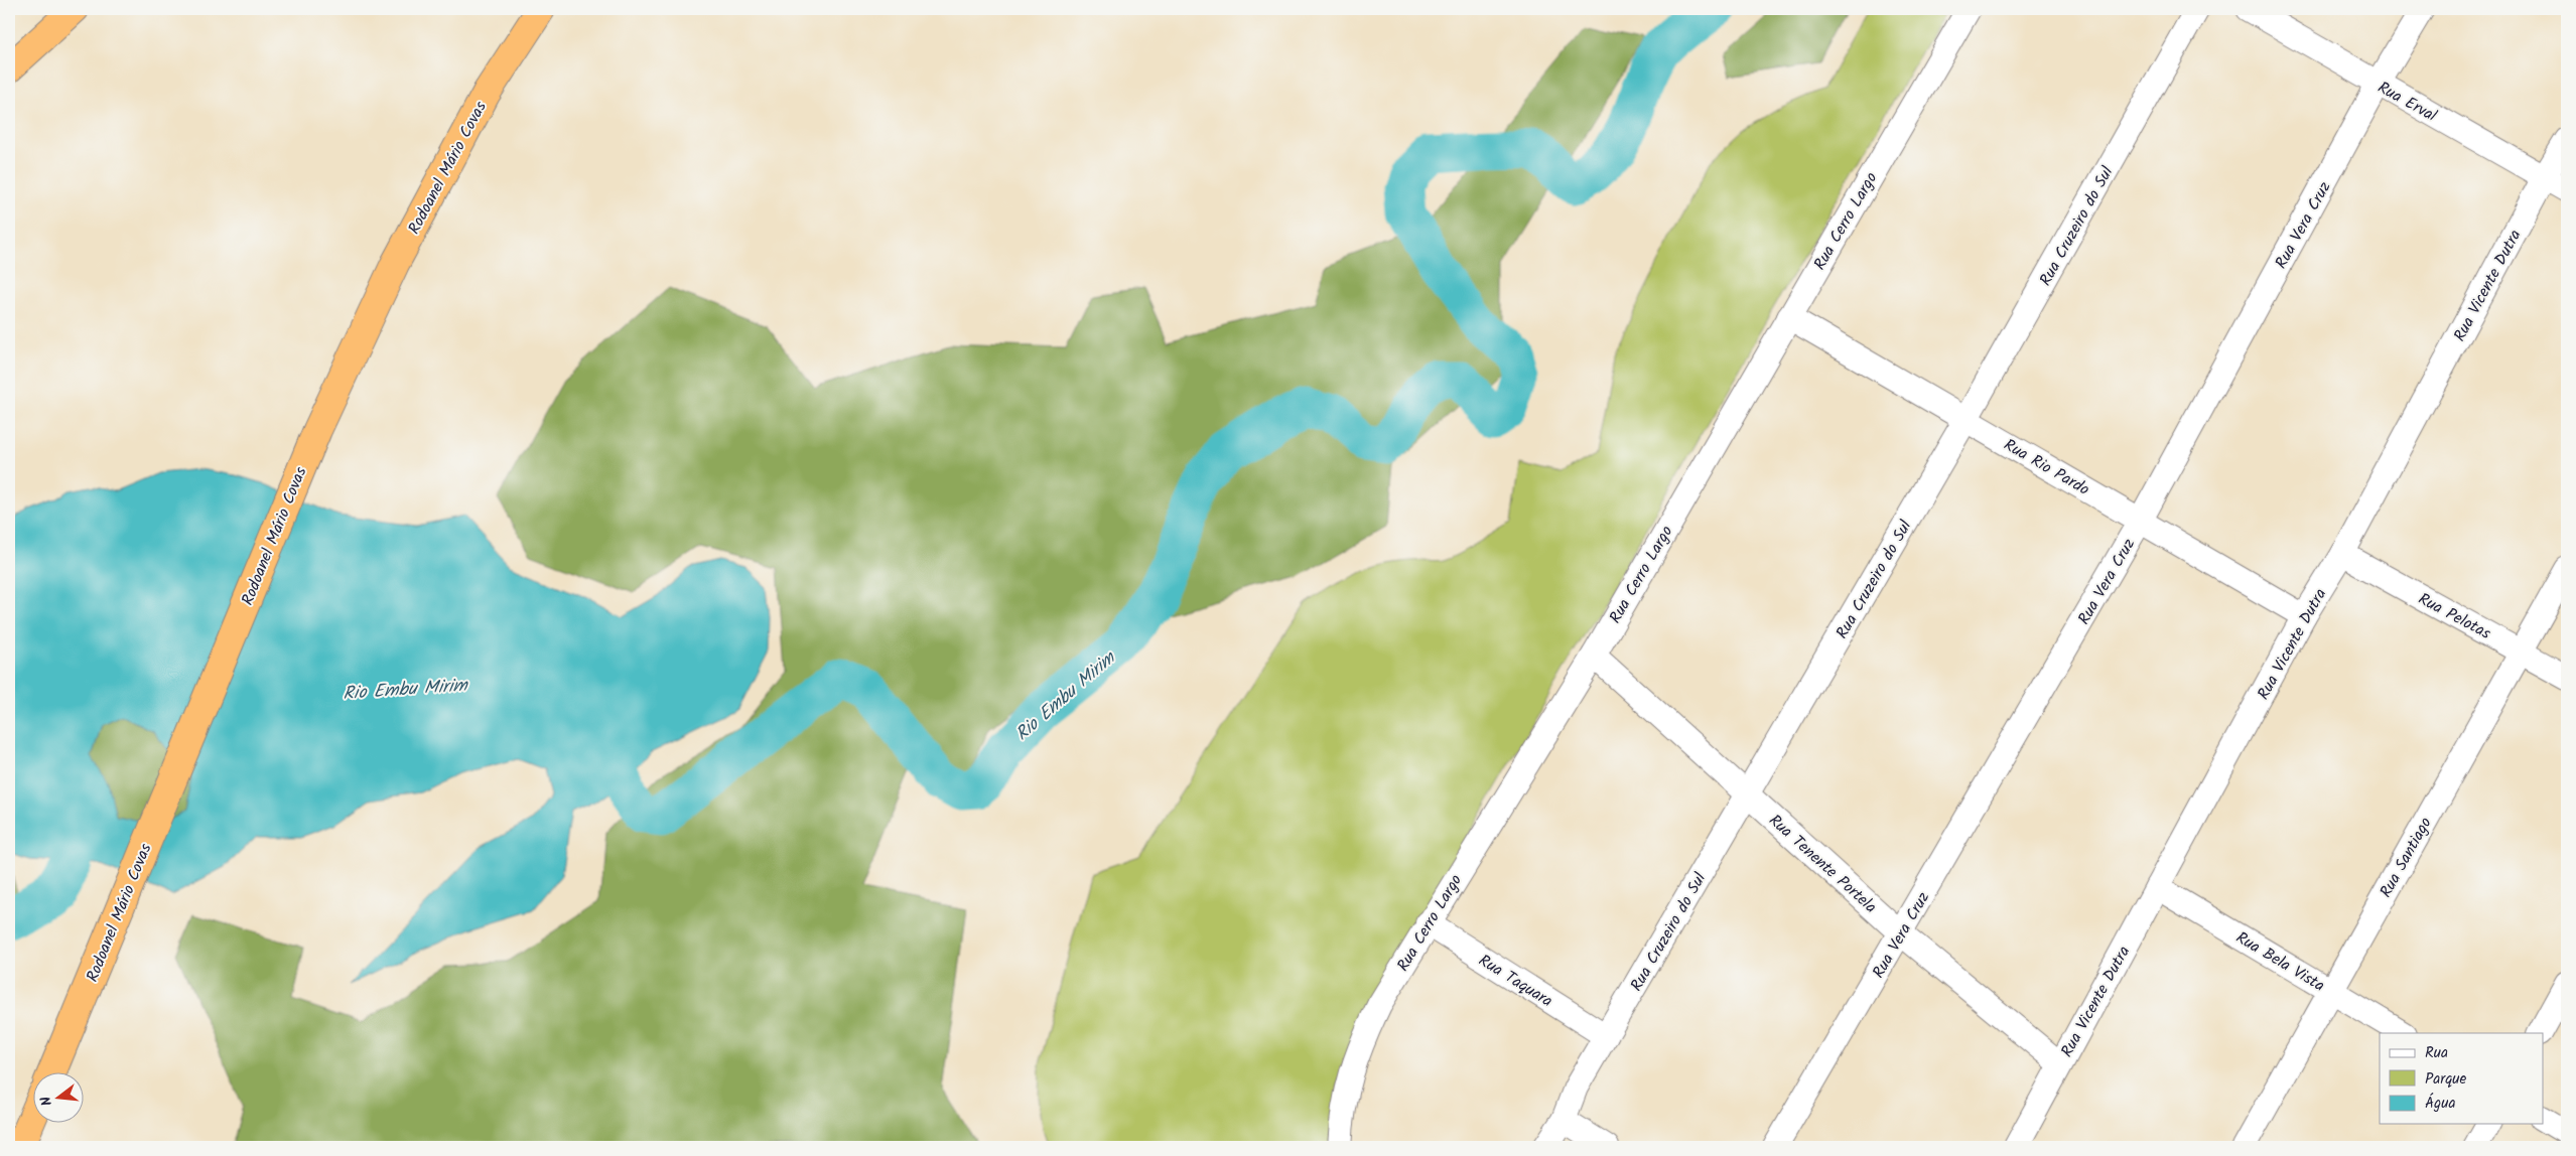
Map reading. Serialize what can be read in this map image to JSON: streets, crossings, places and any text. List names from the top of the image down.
{
  "streets": {
    "highway": ["Rodoanel Mário Covas"],
    "street": [
      "Rua Erval",
      "Rua Cerro Largo",
      "Rua Vera Cruz",
      "Rua Cruzeiro do Sul",
      "Rua Vicente Dutra",
      "Rua Rio Pardo",
      "Rua Pelotas",
      "Rua Santiago",
      "Rua Tenente Portela",
      "Rua Bela Vista",
      "Rua Taquara"
    ]
  },
  "crossings": [
    ["Rua Erval", "Rua Vera Cruz"],
    ["Rua Erval", "Rua Vicente Dutra"],
    ["Rua Cerro Largo", "Rua Rio Pardo"],
    ["Rua Cerro Largo", "Rua Tenente Portela"],
    ["Rua Cerro Largo", "Rua Taquara"],
    ["Rua Vera Cruz", "Rua Rio Pardo"],
    ["Rua Vera Cruz", "Rua Tenente Portela"],
    ["Rua Cruzeiro do Sul", "Rua Rio Pardo"],
    ["Rua Cruzeiro do Sul", "Rua Tenente Portela"],
    ["Rua Cruzeiro do Sul", "Rua Taquara"],
    ["Rua Vicente Dutra", "Rua Rio Pardo"],
    ["Rua Vicente Dutra", "Rua Pelotas"],
    ["Rua Vicente Dutra", "Rua Tenente Portela"],
    ["Rua Vicente Dutra", "Rua Bela Vista"],
    ["Rua Pelotas", "Rua Santiago"],
    ["Rua Santiago", "Rua Bela Vista"]
  ],
  "water": ["Rio Embu Mirim"],
  "legend": ["Rua", "Parque", "Água"],
  "north": "left"
}
